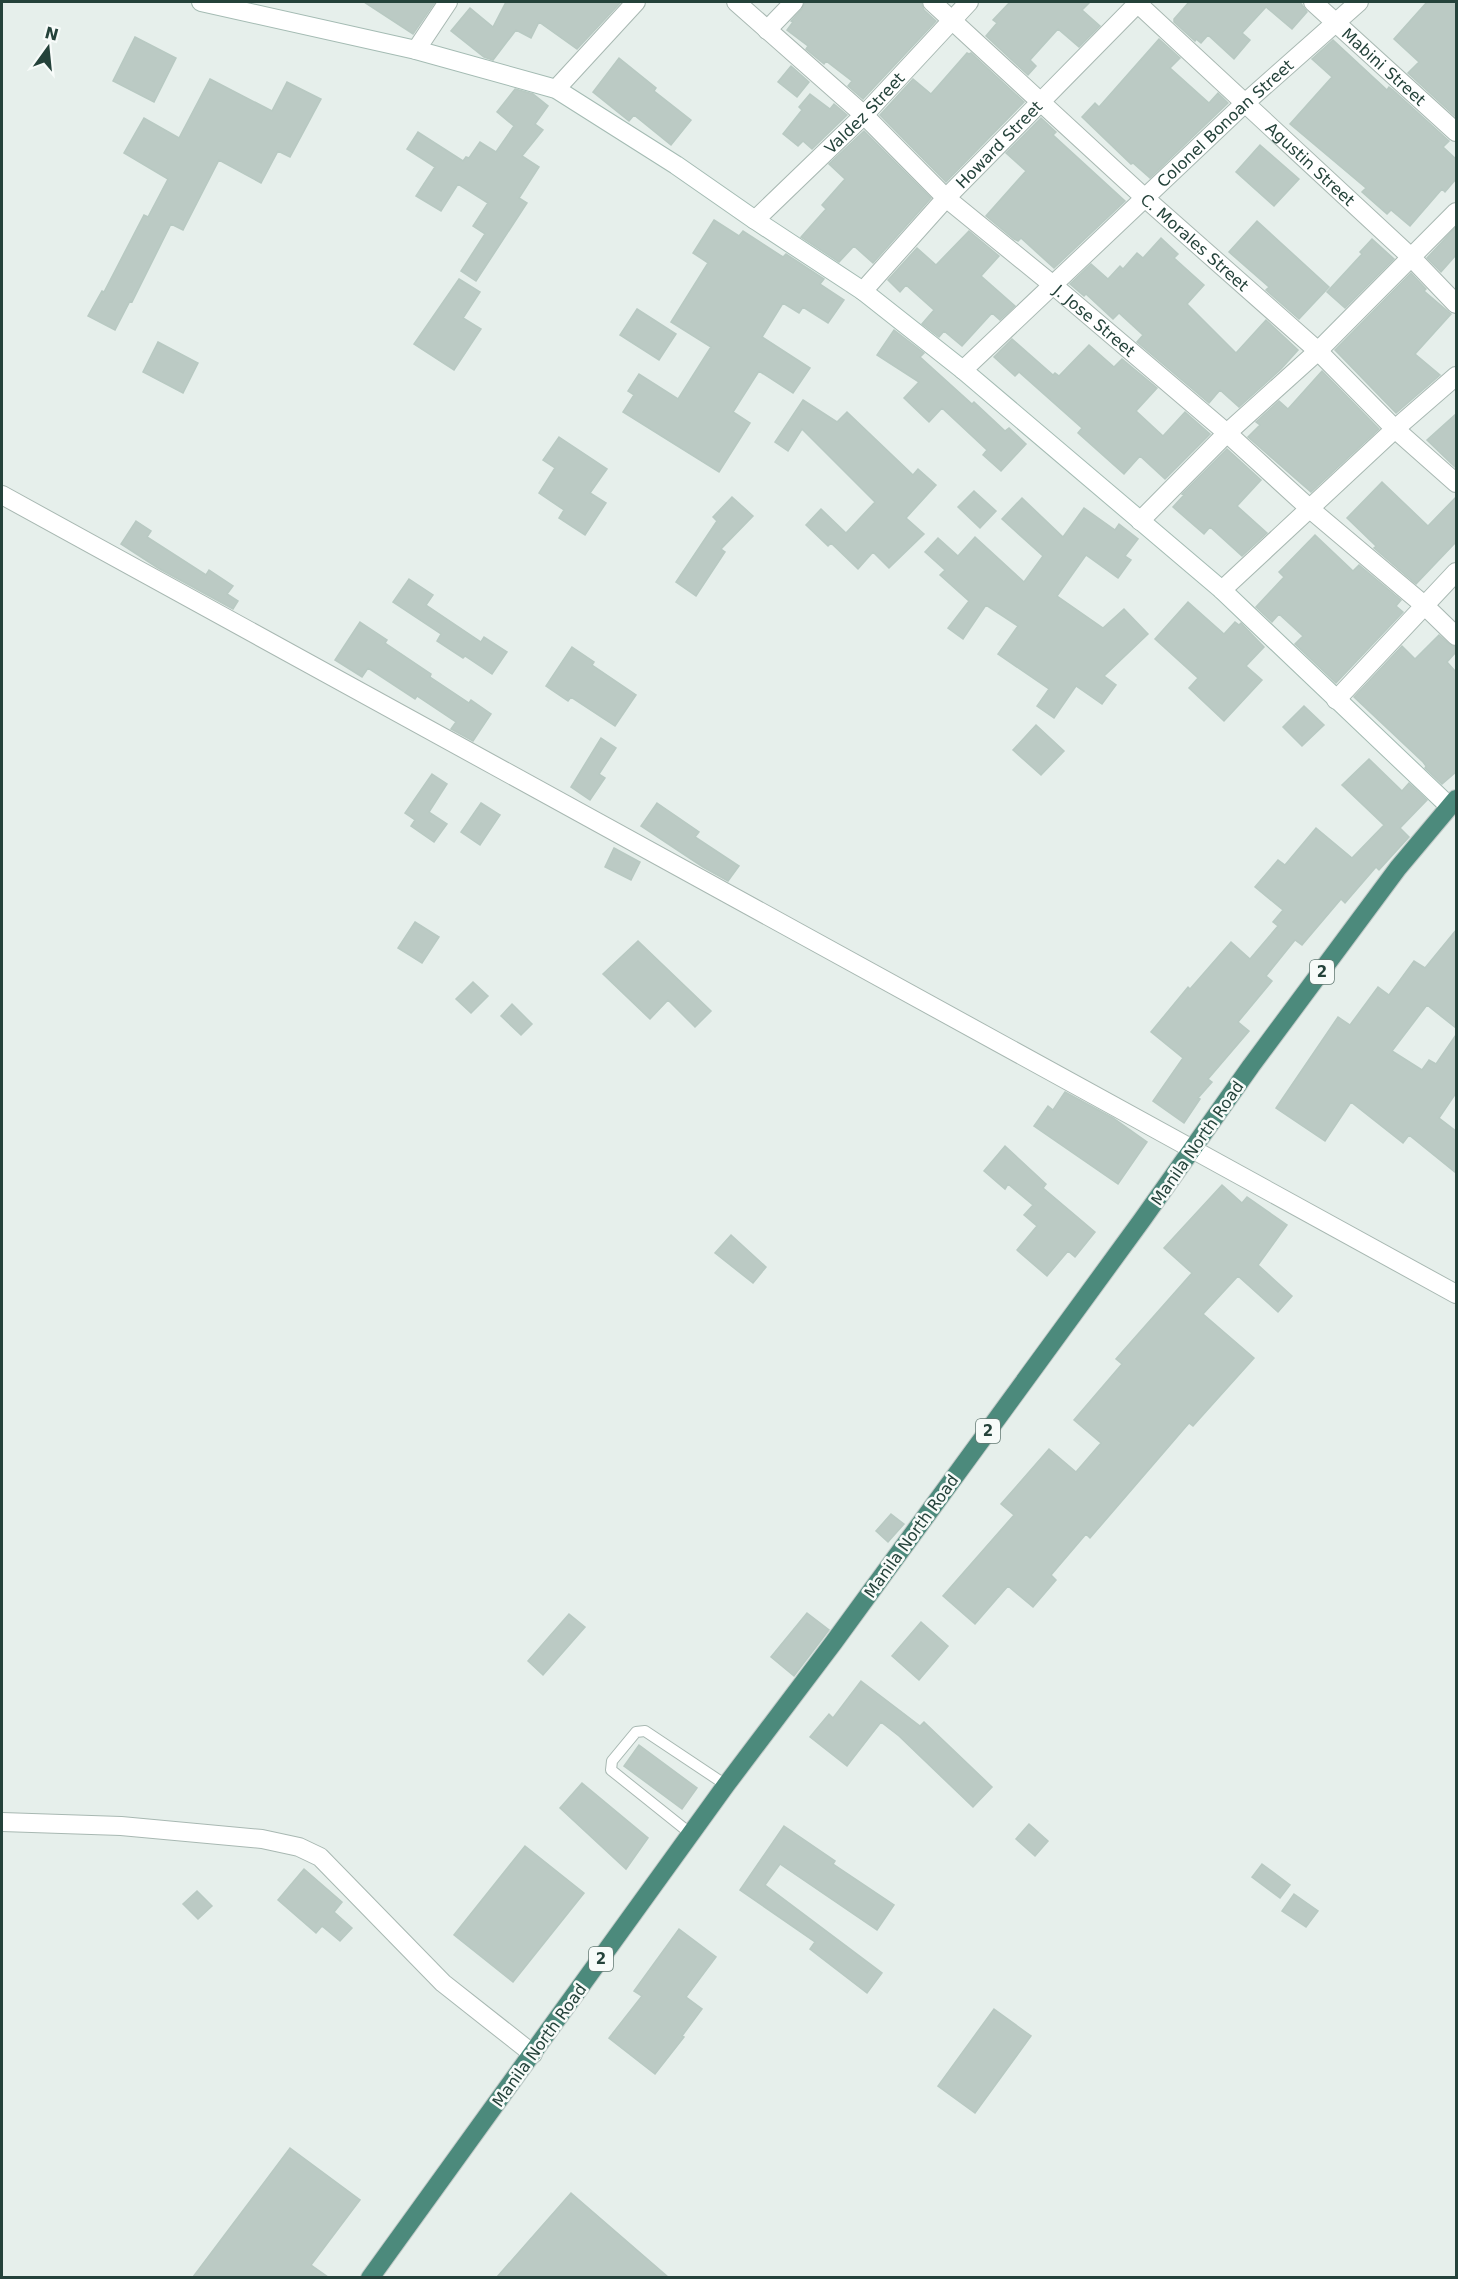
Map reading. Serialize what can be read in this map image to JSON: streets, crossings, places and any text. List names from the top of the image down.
{
  "streets": {
    "highway": ["2", "Manila North Road"],
    "street": [
      "Mabini Street",
      "Valdez Street",
      "Colonel Bonoan Street",
      "Howard Street",
      "Agustin Street",
      "C. Morales Street",
      "J. Jose Street"
    ]
  },
  "crossings": [
    ["Mabini Street", "Colonel Bonoan Street"],
    ["Valdez Street", "C. Morales Street"],
    ["Valdez Street", "J. Jose Street"],
    ["Colonel Bonoan Street", "Agustin Street"],
    ["Colonel Bonoan Street", "C. Morales Street"],
    ["Colonel Bonoan Street", "J. Jose Street"],
    ["Howard Street", "Agustin Street"],
    ["Howard Street", "C. Morales Street"],
    ["Howard Street", "J. Jose Street"]
  ],
  "north": "top"
}
